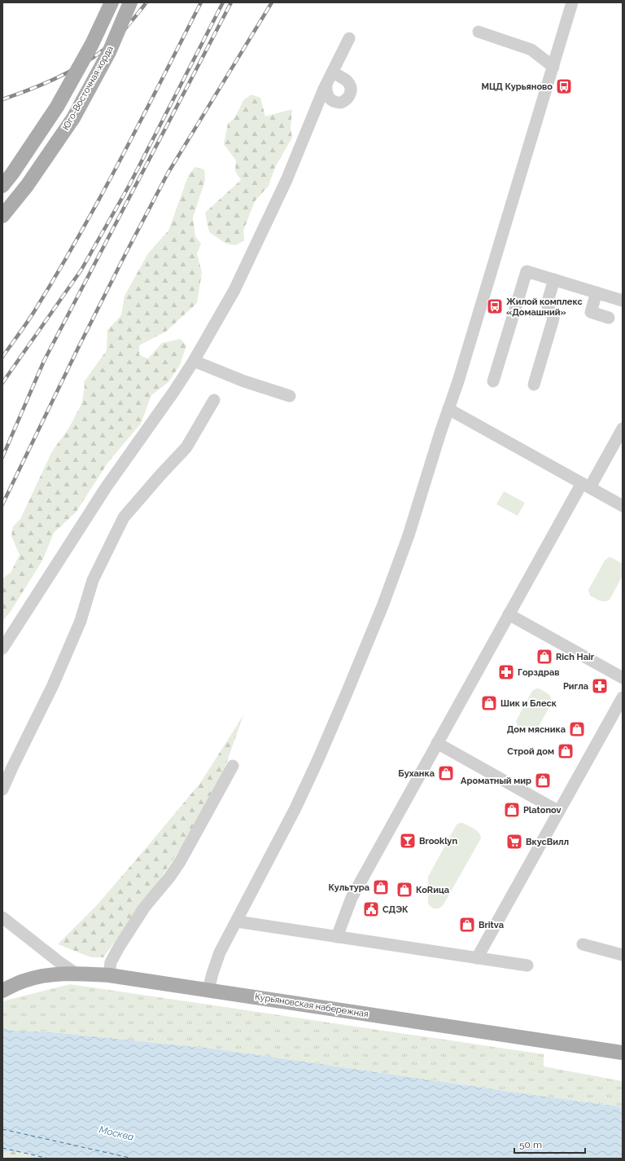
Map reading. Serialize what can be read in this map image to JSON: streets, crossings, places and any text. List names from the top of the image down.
{
  "streets": {
    "main road": ["Юго-Восточная хорда", "Курьяновская набережная"]
  },
  "water": ["Москва"],
  "places": {
    "bus stop": ["МЦД Курьяново", "Жилой комплекс «Домашний»"],
    "shop": [
      "Rich Hair",
      "Шик и Блеск",
      "Дом мясника",
      "Строй дом",
      "Буханка",
      "Ароматный мир",
      "Platonov",
      "Культура",
      "КоRица",
      "Britva"
    ],
    "pharmacy": ["Горздрав", "Ригла"],
    "bar": ["Brooklyn"],
    "supermarket": ["ВкусВилл"],
    "public building": ["СДЭК"]
  },
  "scale_bar": "50 m"
}
